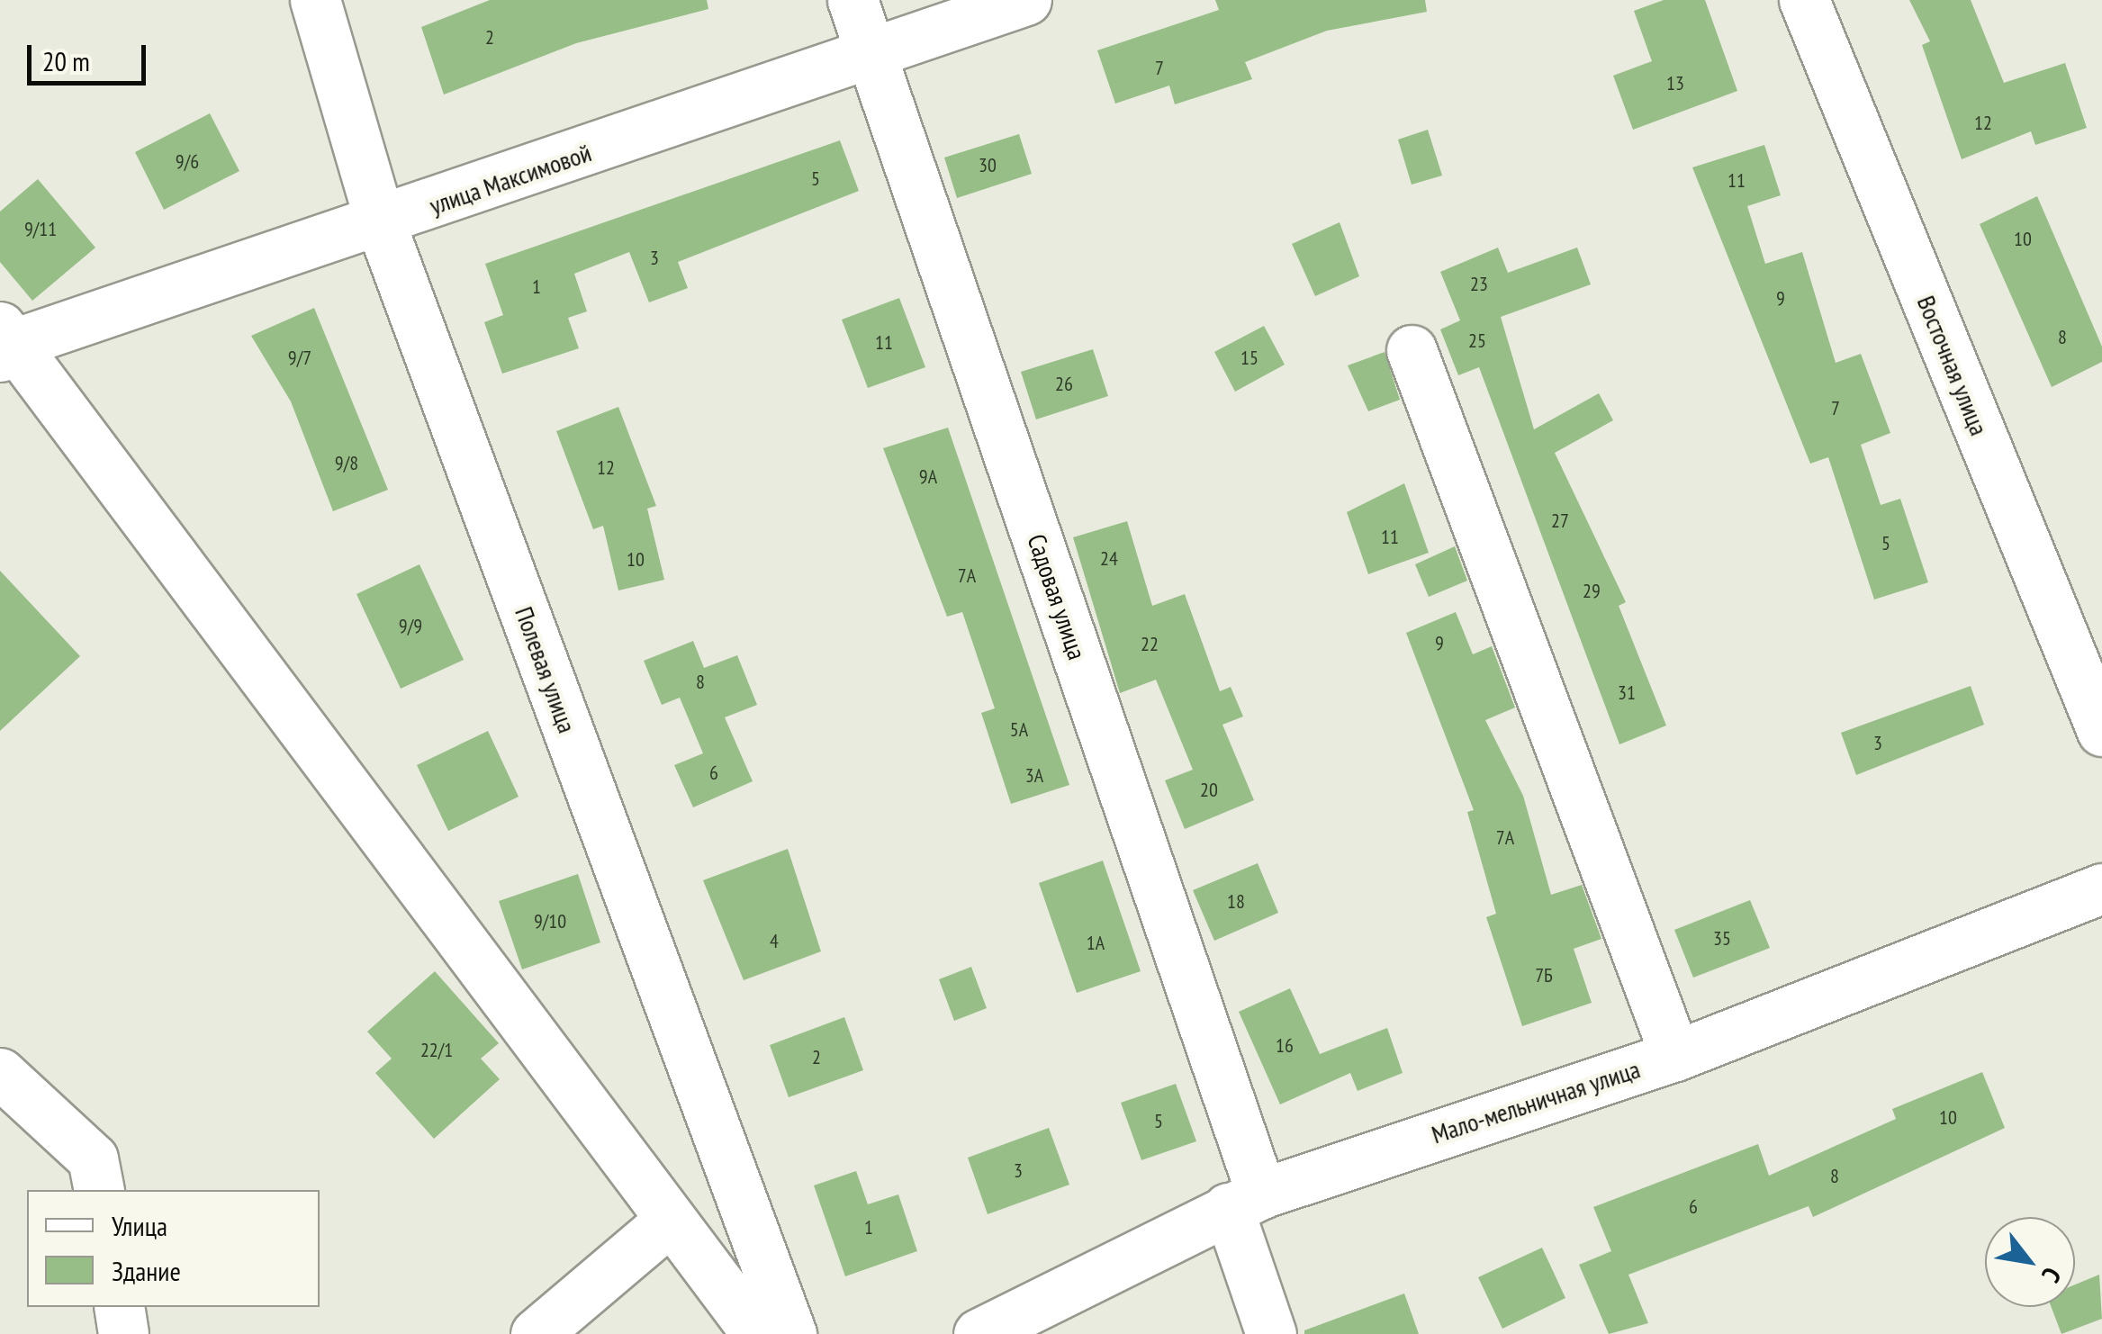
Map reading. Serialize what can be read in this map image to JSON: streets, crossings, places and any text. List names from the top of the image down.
{
  "streets": {
    "street": [
      "улица Максимовой",
      "Восточная улица",
      "Садовая улица",
      "Полевая улица",
      "Мало-мельничная улица"
    ]
  },
  "crossings": [
    ["улица Максимовой", "Садовая улица"],
    ["улица Максимовой", "Полевая улица"],
    ["Садовая улица", "Мало-мельничная улица"]
  ],
  "house_numbers": [
    "2",
    "7",
    "13",
    "12",
    "9/6",
    "30",
    "5",
    "11",
    "9/11",
    "10",
    "3",
    "23",
    "1",
    "9",
    "8",
    "25",
    "11",
    "9/7",
    "15",
    "26",
    "7",
    "9/8",
    "12",
    "9А",
    "27",
    "11",
    "5",
    "24",
    "10",
    "7А",
    "29",
    "9/9",
    "9",
    "22",
    "8",
    "31",
    "5А",
    "3",
    "6",
    "3А",
    "20",
    "7А",
    "18",
    "9/10",
    "35",
    "4",
    "1А",
    "7Б",
    "16",
    "22/1",
    "2",
    "10",
    "5",
    "3",
    "8",
    "6",
    "1"
  ],
  "legend": ["Улица", "Здание"],
  "scale_bar": "20 m",
  "north": "bottom right"
}
